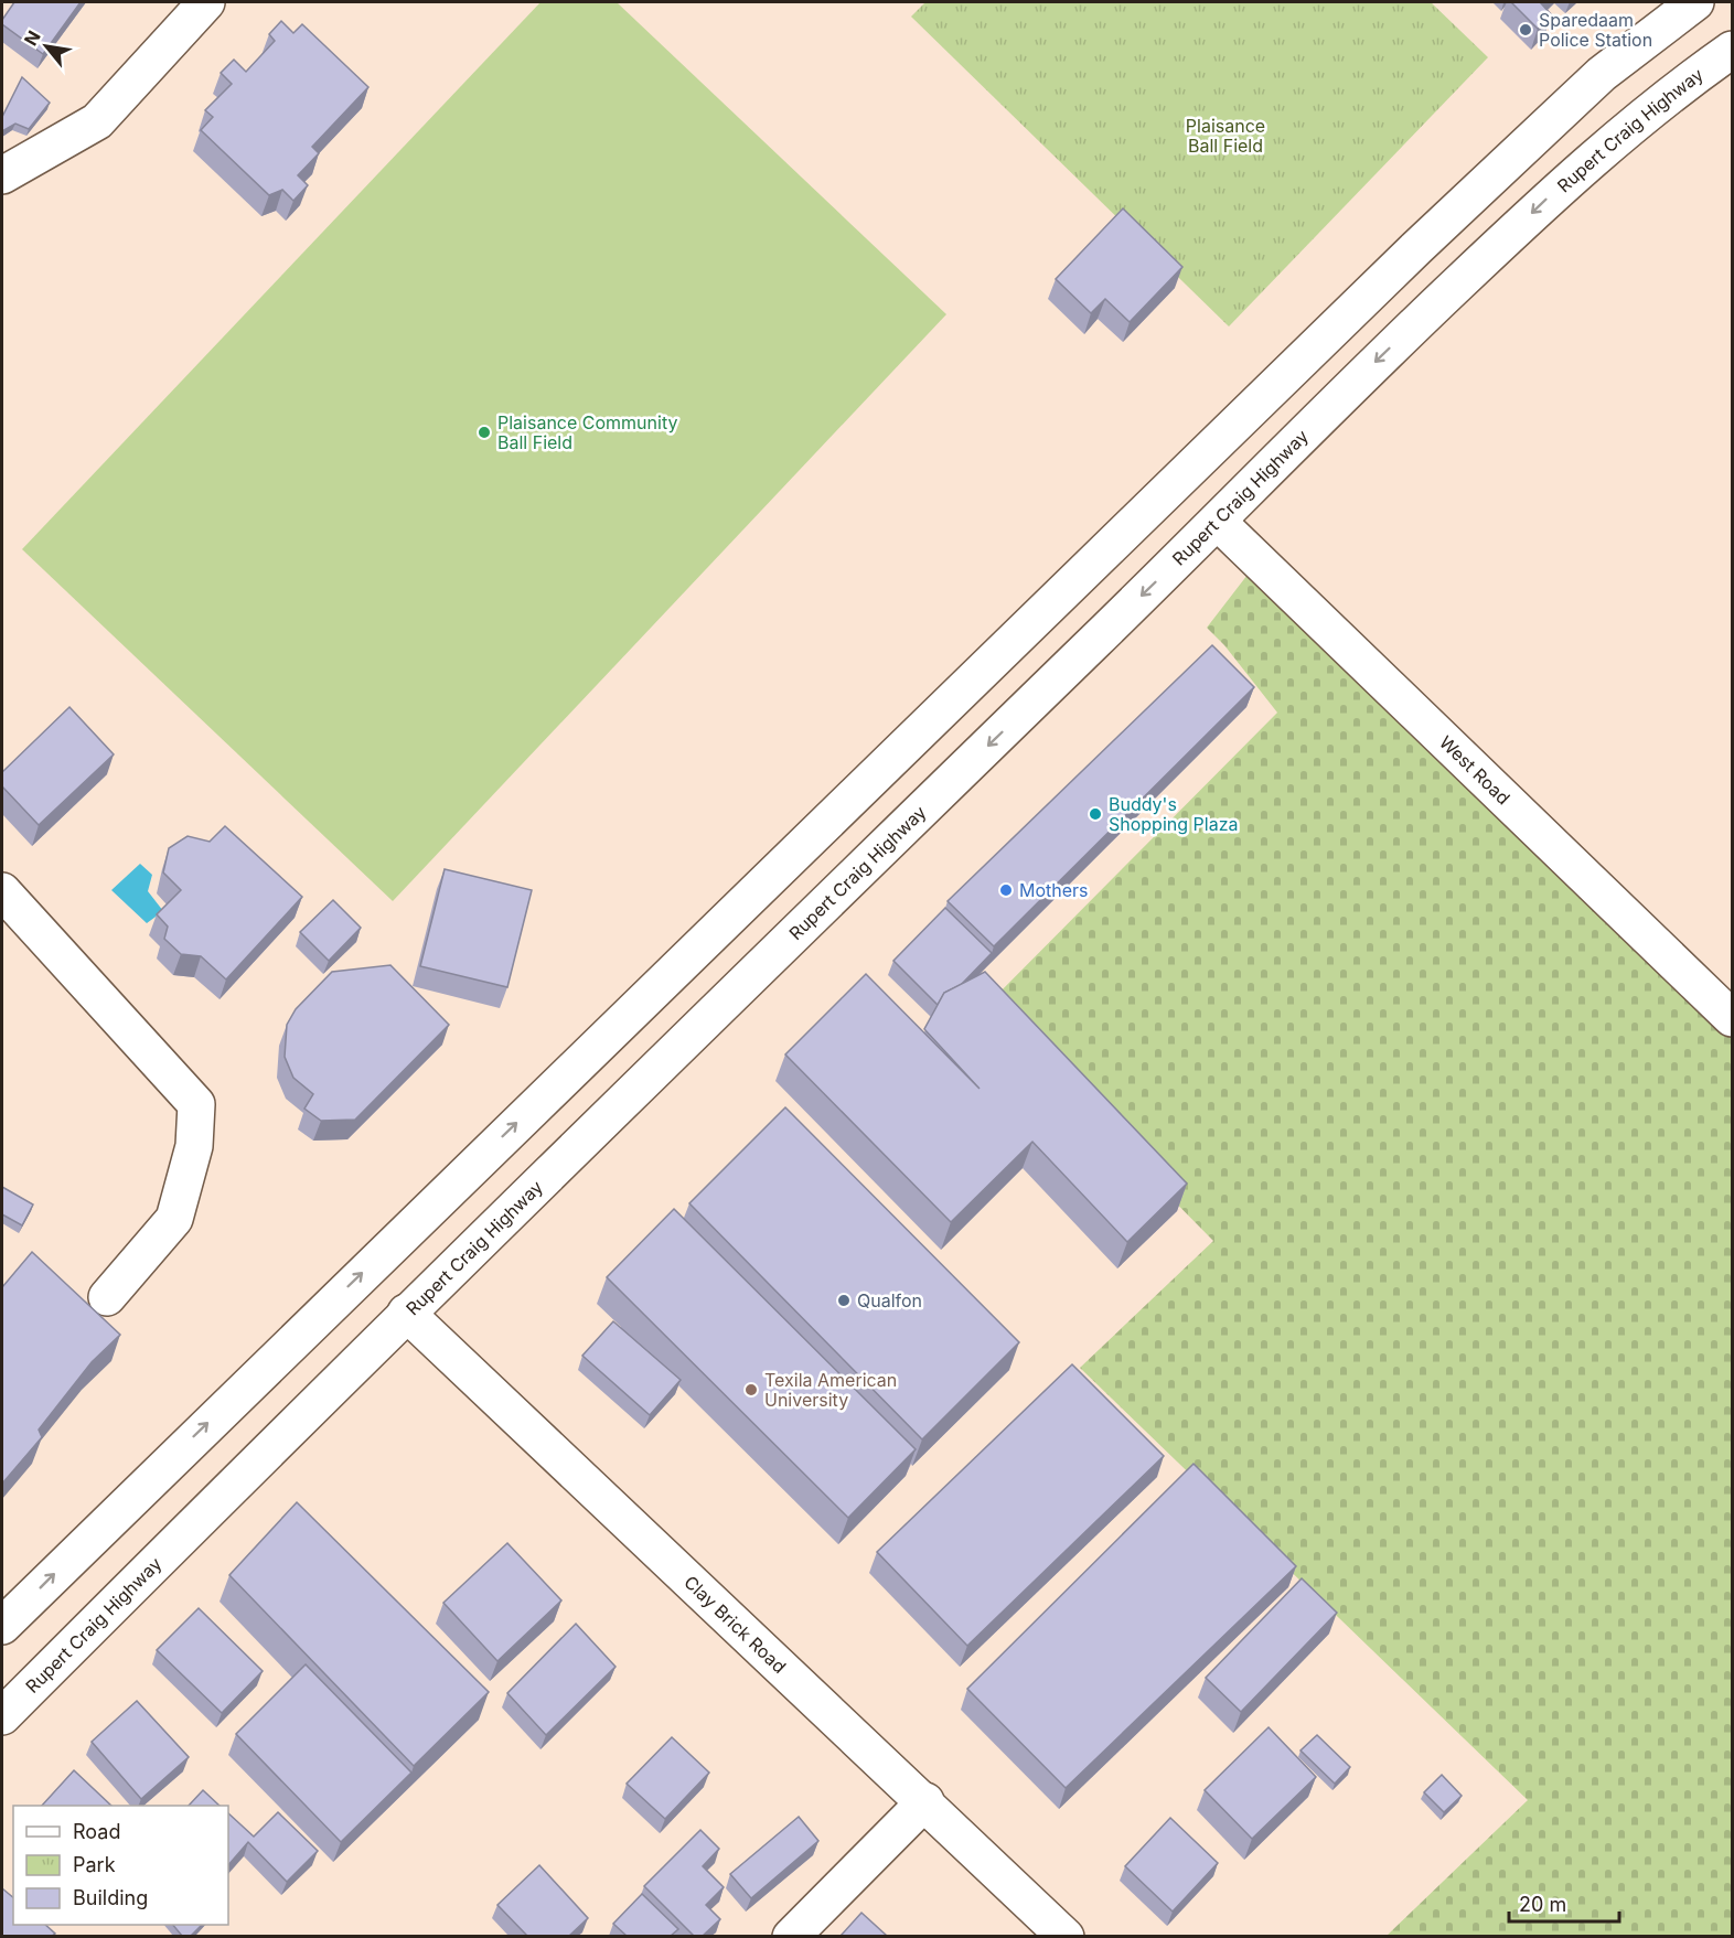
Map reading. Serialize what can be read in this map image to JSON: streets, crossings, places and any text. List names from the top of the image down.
{
  "streets": {
    "main road": ["Rupert Craig Highway", "West Road", "Clay Brick Road"]
  },
  "crossings": [
    ["Rupert Craig Highway", "West Road"],
    ["Rupert Craig Highway", "Clay Brick Road"]
  ],
  "parks": ["Plaisance Ball Field"],
  "places": [
    "Sparedaam Police Station",
    "Plaisance Community Ball Field",
    "Buddy's Shopping Plaza",
    "Mothers",
    "Qualfon",
    "Texila American University"
  ],
  "legend": ["Road", "Park", "Building"],
  "scale_bar": "20 m",
  "north": "top left"
}
